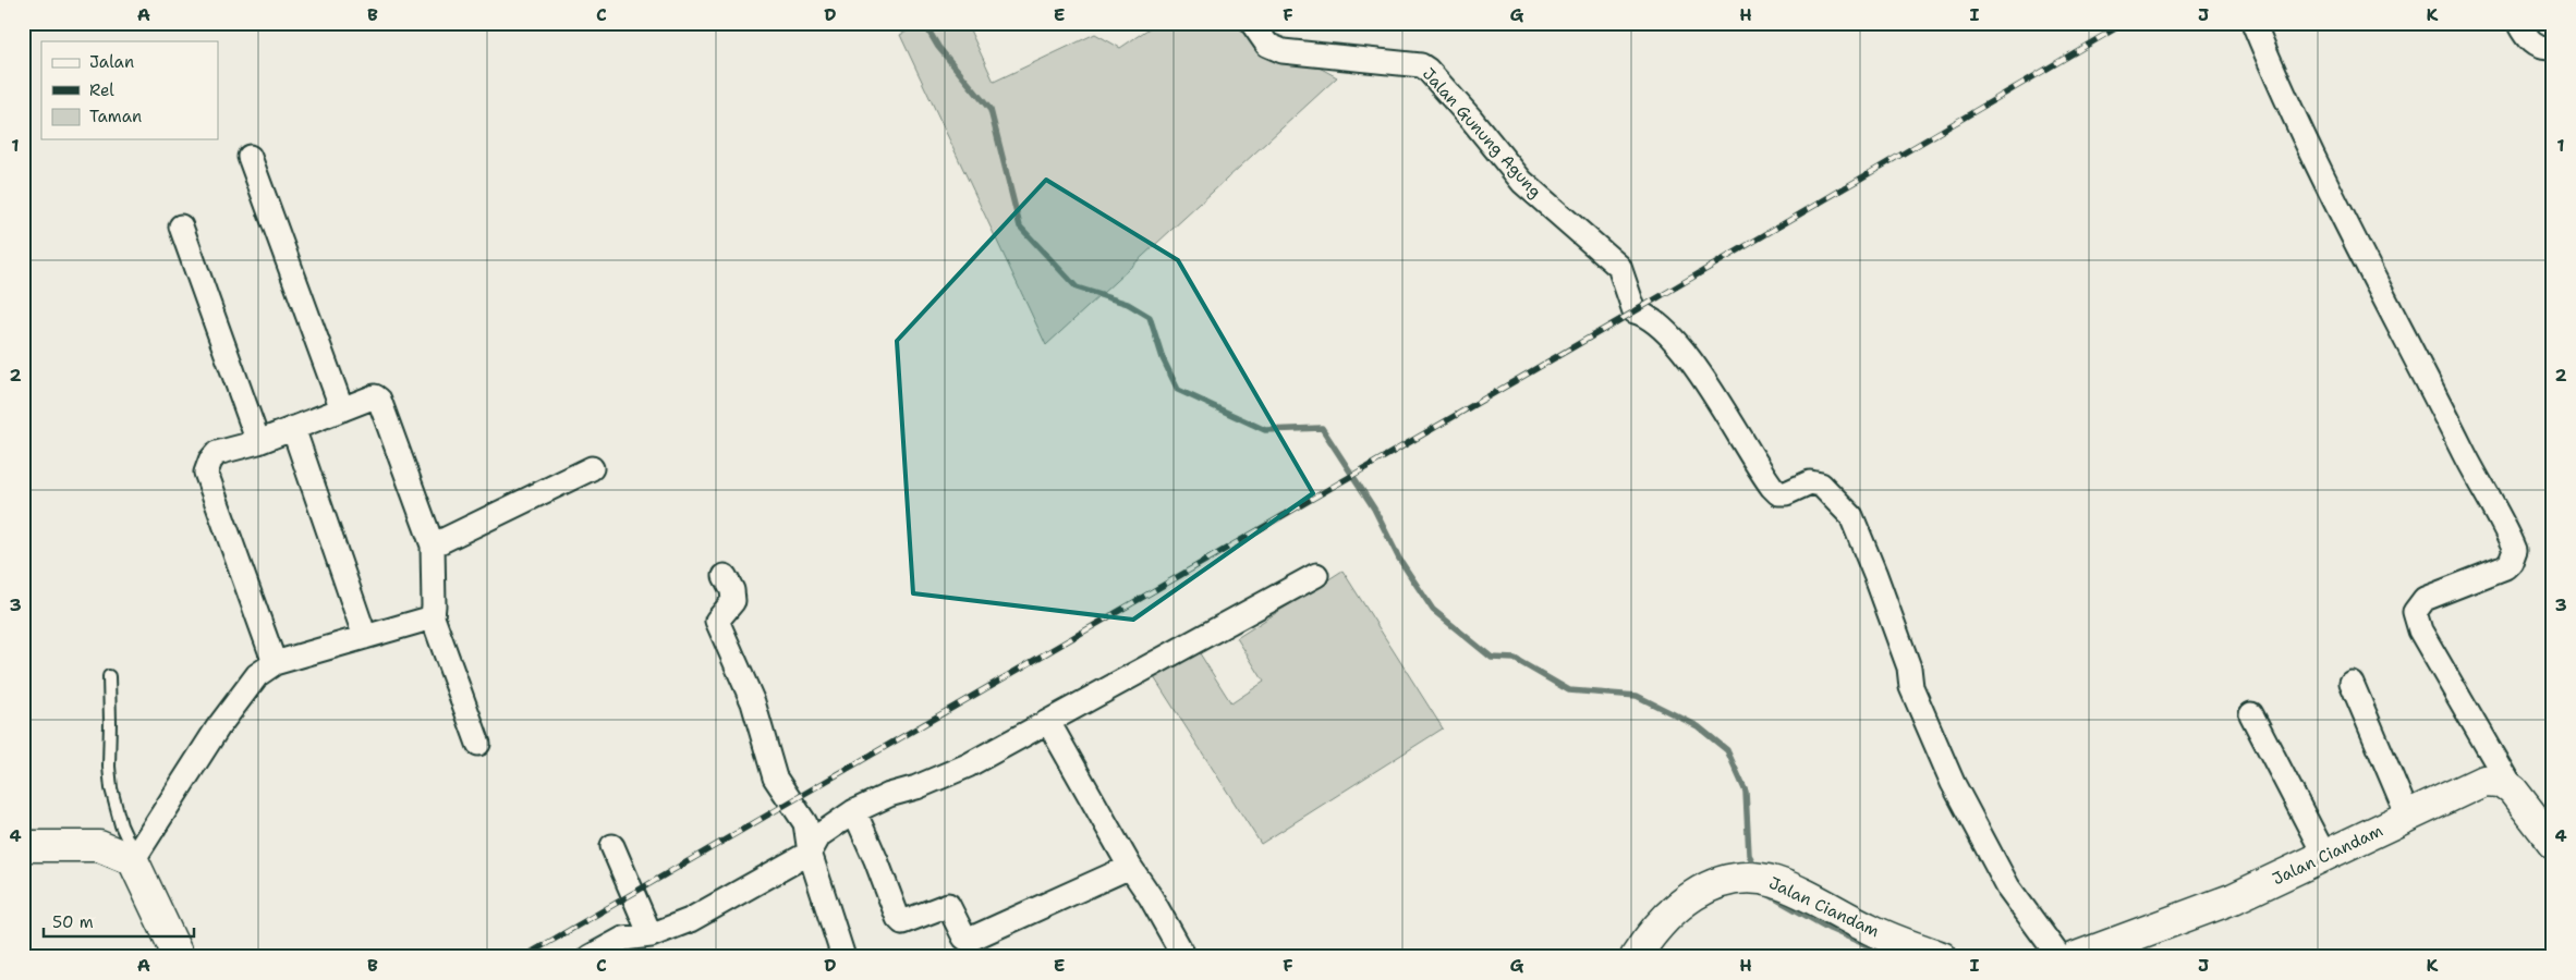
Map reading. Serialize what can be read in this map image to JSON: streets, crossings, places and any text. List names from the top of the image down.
{
  "streets": {
    "street": ["Jalan Gunung Agung", "Jalan Ciandam"]
  },
  "legend": ["Jalan", "Rel", "Taman"],
  "scale_bar": "50 m",
  "grid": {
    "columns": [
      "A",
      "B",
      "C",
      "D",
      "E",
      "F",
      "G",
      "H",
      "I",
      "J",
      "K"
    ],
    "rows": [
      "1",
      "2",
      "3",
      "4"
    ]
  }
}
